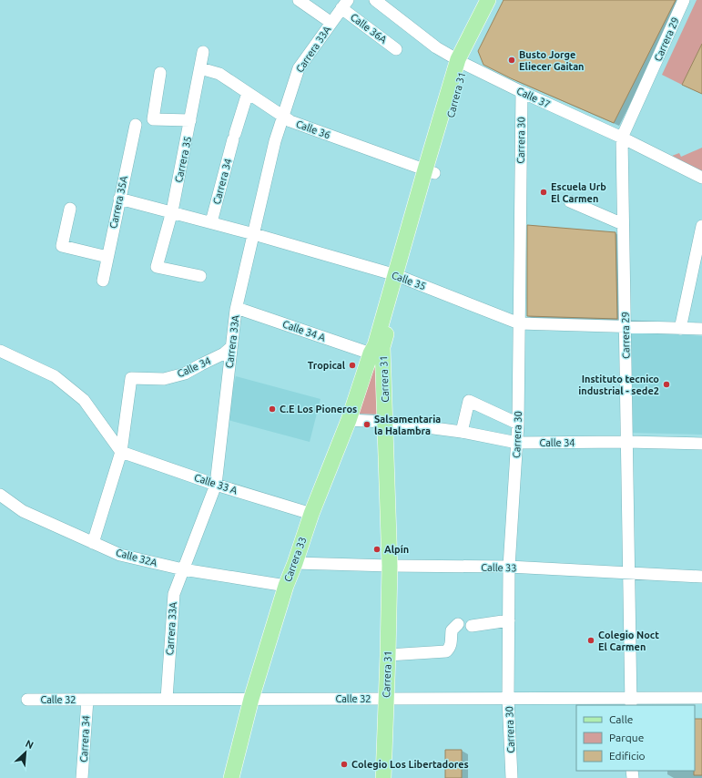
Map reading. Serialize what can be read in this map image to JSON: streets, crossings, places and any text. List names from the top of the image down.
{
  "streets": {
    "main road": ["Carrera 31", "Carrera 33"],
    "street": [
      "Calle 36A",
      "Carrera 29",
      "Carrera 33A",
      "Calle 37",
      "Calle 36",
      "Carrera 30",
      "Carrera 35",
      "Carrera 34",
      "Carrera 35A",
      "Calle 35",
      "Calle 34 A",
      "Calle 34",
      "Calle 33 A",
      "Calle 32A",
      "Calle 33",
      "Calle 32"
    ]
  },
  "crossings": [
    ["Calle 36A", "Carrera 33A"],
    ["Carrera 29", "Calle 37"],
    ["Carrera 29", "Calle 35"],
    ["Carrera 29", "Calle 34"],
    ["Carrera 29", "Calle 33"],
    ["Carrera 29", "Calle 32"],
    ["Carrera 33A", "Calle 36"],
    ["Carrera 33A", "Calle 35"],
    ["Carrera 33A", "Calle 34 A"],
    ["Carrera 33A", "Calle 34"],
    ["Carrera 33A", "Calle 33 A"],
    ["Carrera 33A", "Calle 32A"],
    ["Carrera 33A", "Calle 32"],
    ["Carrera 31", "Calle 37"],
    ["Carrera 31", "Calle 36"],
    ["Carrera 31", "Calle 35"],
    ["Carrera 31", "Calle 34 A"],
    ["Carrera 31", "Calle 34"],
    ["Carrera 31", "Carrera 33"],
    ["Carrera 31", "Calle 33"],
    ["Carrera 31", "Calle 32"],
    ["Calle 37", "Carrera 30"],
    ["Calle 36", "Carrera 35"],
    ["Calle 36", "Carrera 34"],
    ["Carrera 30", "Calle 35"],
    ["Carrera 30", "Calle 34"],
    ["Carrera 30", "Calle 33"],
    ["Carrera 30", "Calle 32"],
    ["Carrera 35", "Calle 35"],
    ["Carrera 34", "Calle 35"],
    ["Carrera 34", "Calle 32"],
    ["Carrera 35A", "Calle 35"],
    ["Calle 34 A", "Carrera 33"],
    ["Calle 34", "Calle 33 A"],
    ["Calle 34", "Carrera 33"],
    ["Calle 33 A", "Carrera 33"],
    ["Calle 32A", "Carrera 33"],
    ["Carrera 33", "Calle 33"],
    ["Carrera 33", "Calle 32"]
  ],
  "places": [
    "Busto Jorge Eliecer Gaitan",
    "Escuela Urb El Carmen",
    "Tropical",
    "Instituto tecnico industrial - sede2",
    "C.E Los Pioneros",
    "Salsamentaria la Halambra",
    "Alpín",
    "Colegio Noct El Carmen",
    "Colegio Los Libertadores"
  ],
  "legend": ["Calle", "Parque", "Edificio"],
  "north": "top right"
}
